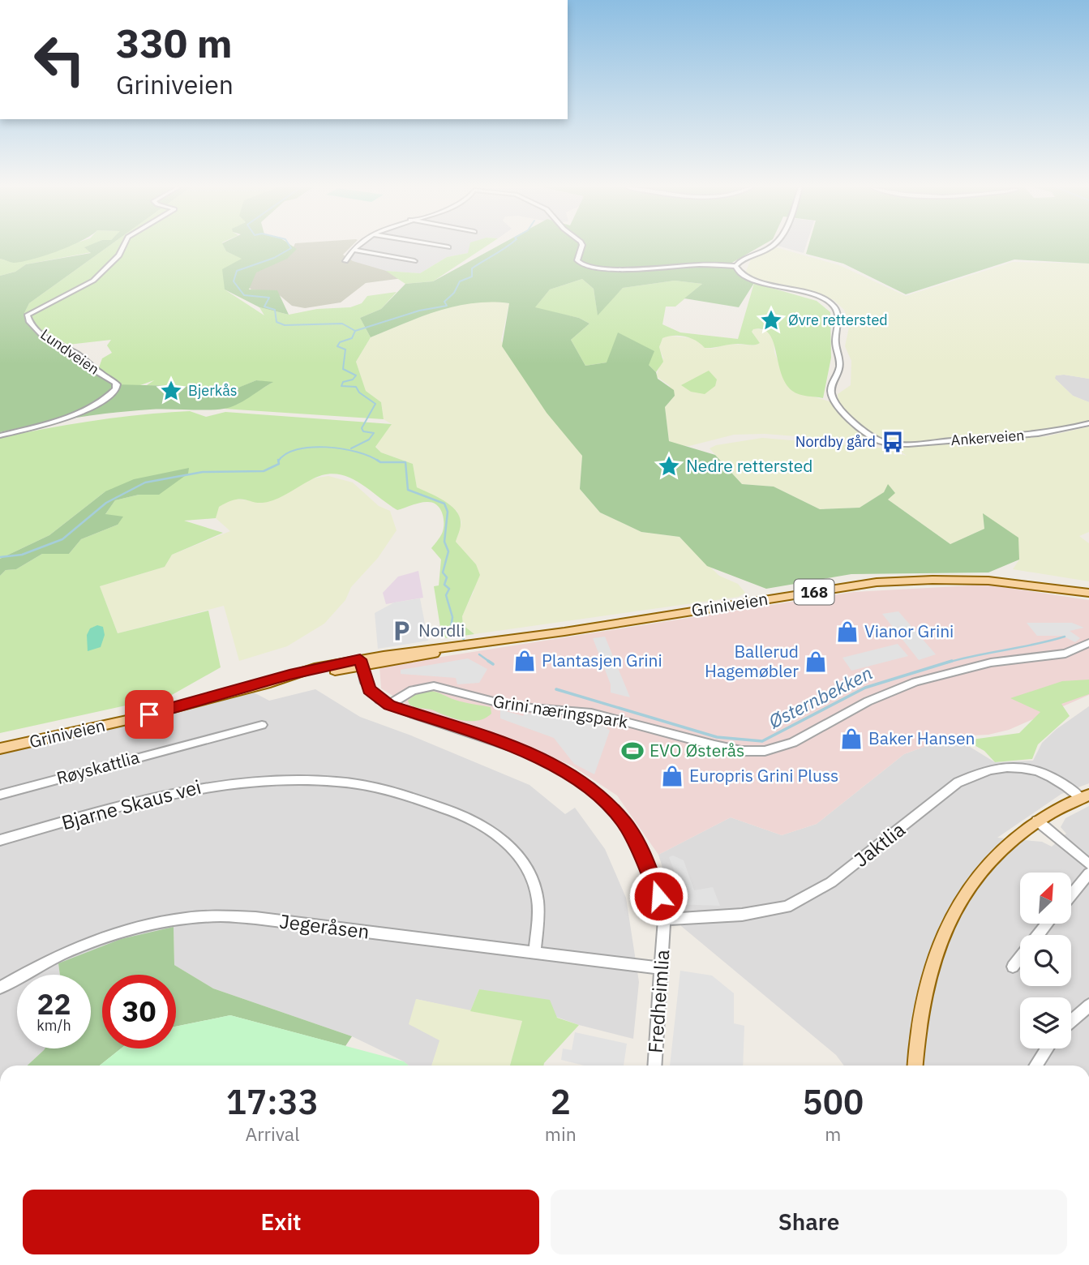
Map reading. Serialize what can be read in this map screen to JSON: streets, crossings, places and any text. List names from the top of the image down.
{
  "streets": {
    "main road": ["168", "Griniveien"],
    "street": [
      "Lundveien",
      "Ankerveien",
      "Grini næringspark",
      "Røyskattlia",
      "Bjarne Skaus vei",
      "Jaktlia",
      "Jegeråsen",
      "Fredheimlia"
    ]
  },
  "crossings": [
    ["Griniveien", "Fredheimlia"],
    ["Grini næringspark", "Fredheimlia"],
    ["Bjarne Skaus vei", "Jegeråsen"],
    ["Jaktlia", "Fredheimlia"],
    ["Jegeråsen", "Fredheimlia"]
  ],
  "water": ["Østernbekken"],
  "places": {
    "place": ["Øvre rettersted", "Bjerkås", "Nedre rettersted"],
    "bus stop": ["Nordby gård"],
    "parking": ["Nordli"],
    "shop": [
      "Vianor Grini",
      "Plantasjen Grini",
      "Ballerud Hagemøbler",
      "Baker Hansen",
      "Europris Grini Pluss"
    ],
    "sports": ["EVO Østerås"]
  },
  "north": "top right",
  "page": {
    "turn": ["330 m", "Griniveien"],
    "speed": "22 km/h",
    "limit": "30",
    "eta": [
      "17:33",
      "Arrival",
      "2",
      "min",
      "500",
      "m"
    ],
    "buttons": ["Exit", "Share"]
  }
}
